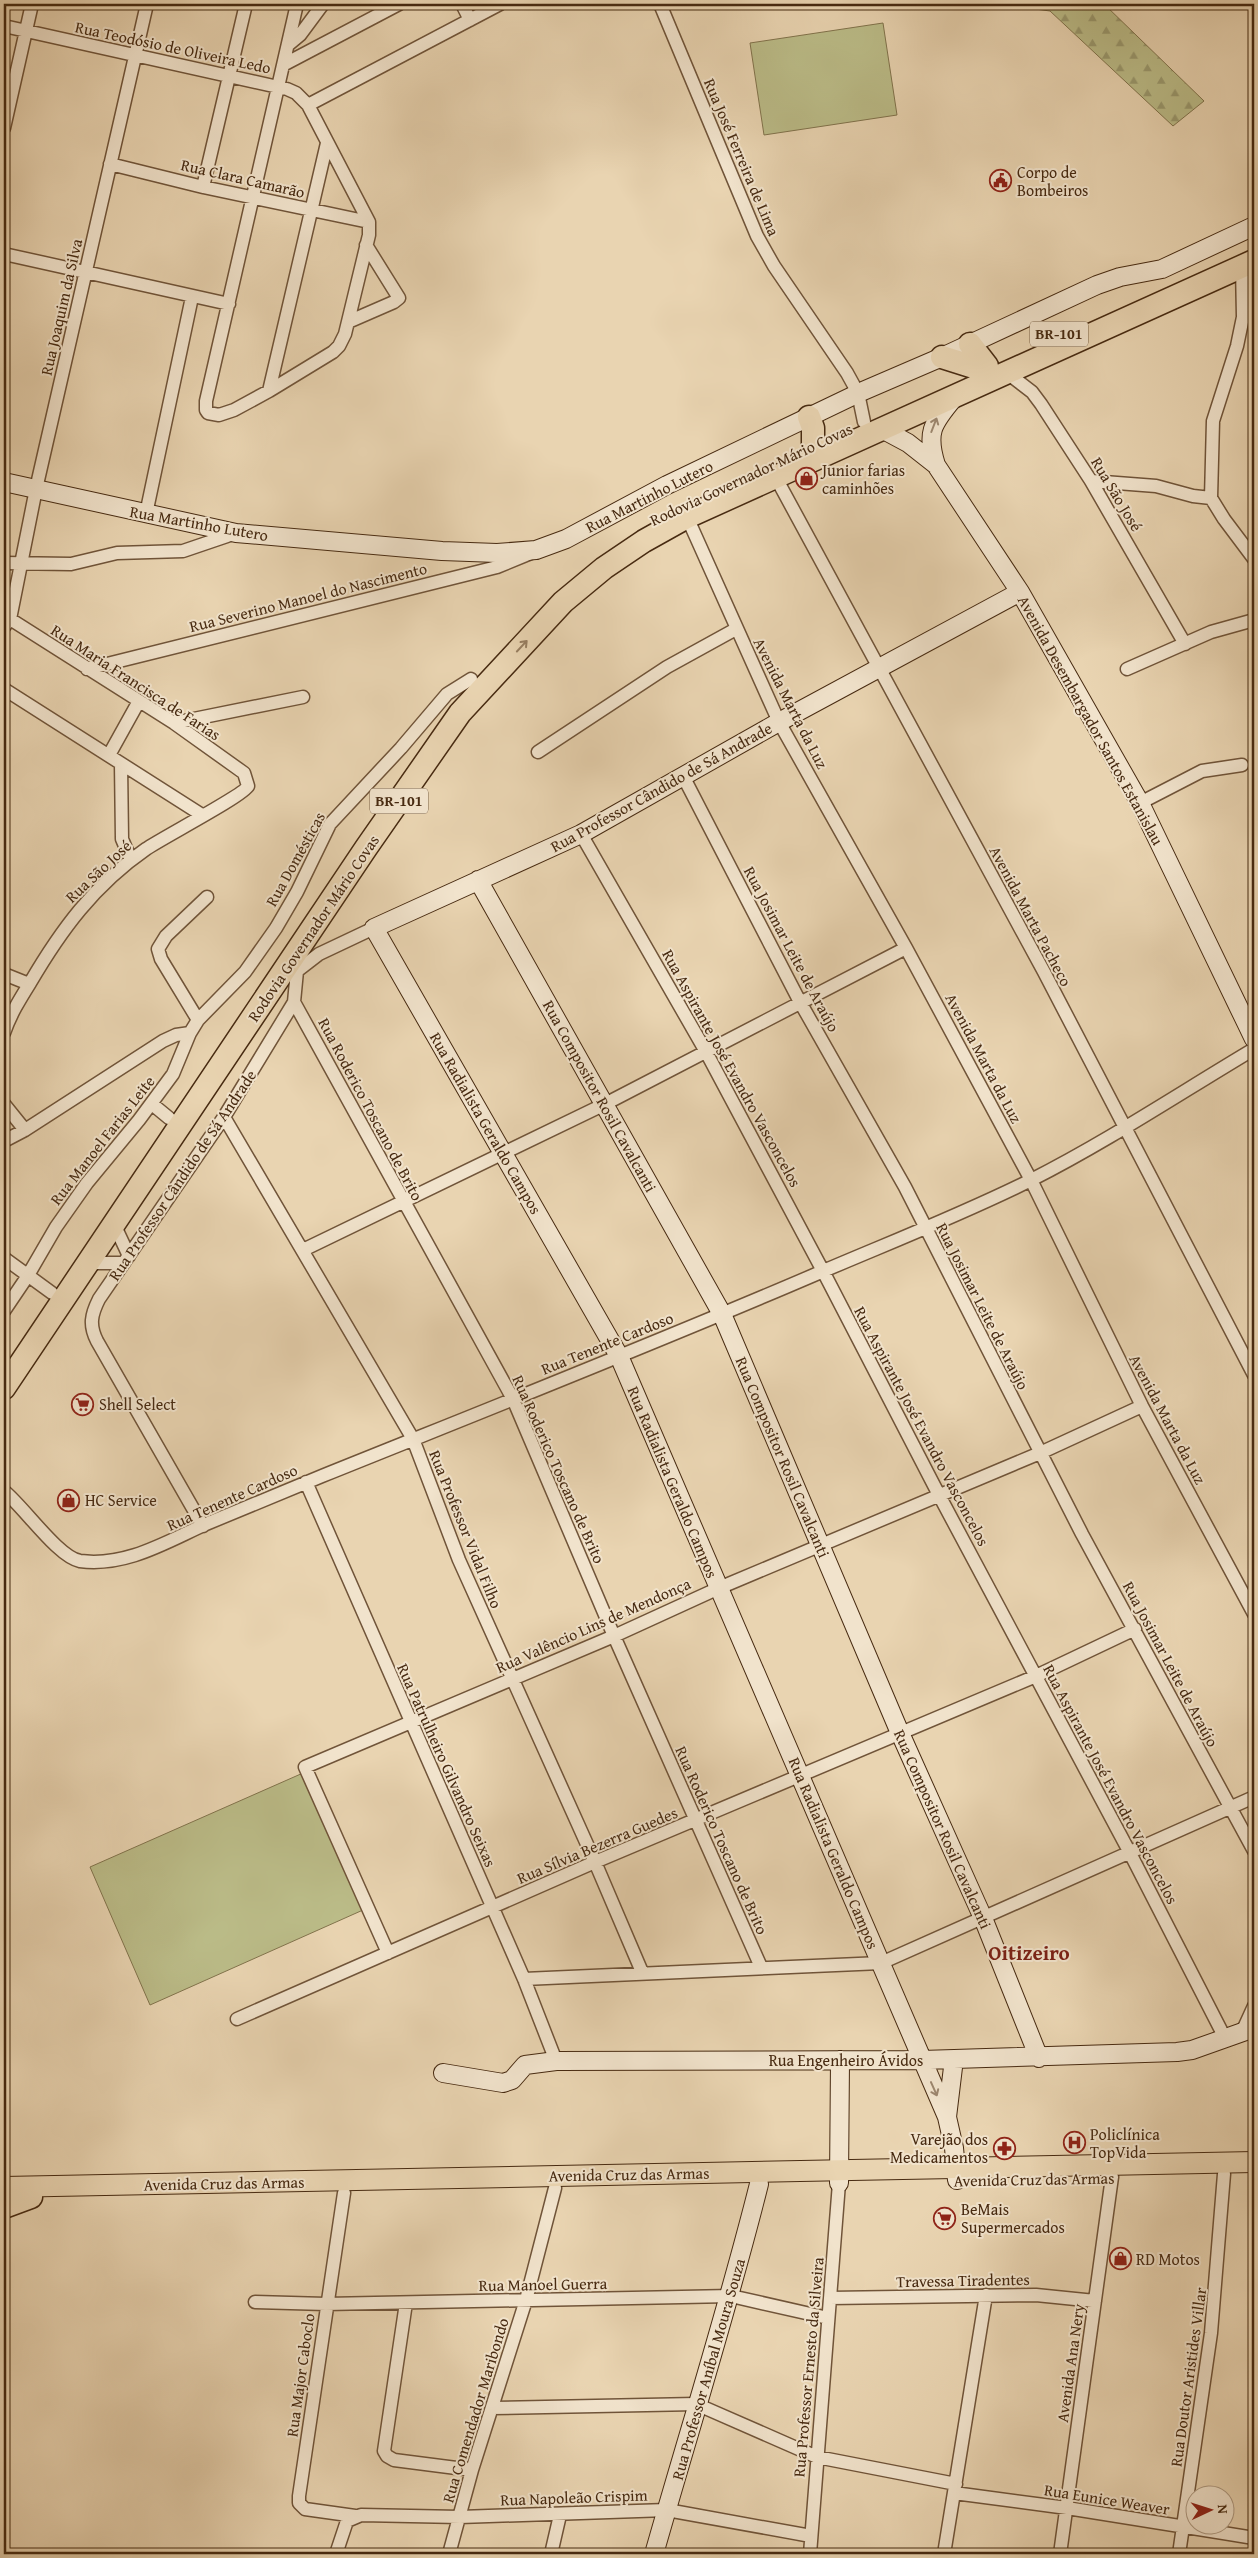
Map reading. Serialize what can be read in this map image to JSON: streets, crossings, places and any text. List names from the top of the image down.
{
  "streets": {
    "highway": ["BR-101", "Rodovia Governador Mário Covas"],
    "main road": ["Avenida Cruz das Armas"],
    "street": [
      "Rua Teodósio de Oliveira Ledo",
      "Rua José Ferreira de Lima",
      "Rua Clara Camarão",
      "Rua Joaquim da Silva",
      "Rua São José",
      "Rua Martinho Lutero",
      "Rua Severino Manoel do Nascimento",
      "Rua Maria Francisca de Farias",
      "Avenida Marta da Luz",
      "Avenida Desembargador Santos Estanislau",
      "Rua Professor Cândido de Sá Andrade",
      "Rua Domésticas",
      "Avenida Marta Pacheco",
      "Rua Josimar Leite de Araújo",
      "Rua Aspirante José Evandro Vasconcelos",
      "Rua Compositor Rosil Cavalcanti",
      "Rua Roderico Toscano de Brito",
      "Rua Radialista Geraldo Campos",
      "Rua Manoel Farias Leite",
      "Rua Tenente Cardoso",
      "Rua Professor Vidal Filho",
      "Rua Valêncio Lins de Mendonça",
      "Rua Patrulheiro Gilvandro Seixas",
      "Rua Sílvia Bezerra Guedes",
      "Rua Engenheiro Ávidos",
      "Travessa Tiradentes",
      "Rua Manoel Guerra",
      "Avenida Ana Nery",
      "Rua Professor Ernesto da Silveira",
      "Rua Professor Aníbal Moura Souza",
      "Rua Major Caboclo",
      "Rua Doutor Aristides Villar",
      "Rua Comendador Maribondo",
      "Rua Napoleão Crispim",
      "Rua Eunice Weaver"
    ]
  },
  "crossings": [
    ["Rua Teodósio de Oliveira Ledo", "Rua Joaquim da Silva"],
    ["Rua José Ferreira de Lima", "Rodovia Governador Mário Covas"],
    ["Rua José Ferreira de Lima", "Rua Martinho Lutero"],
    ["Rua José Ferreira de Lima", "Avenida Desembargador Santos Estanislau"],
    ["Rua Clara Camarão", "Rua Joaquim da Silva"],
    ["Rua Joaquim da Silva", "Rua Martinho Lutero"],
    ["Rua Joaquim da Silva", "Rua Maria Francisca de Farias"],
    ["Rodovia Governador Mário Covas", "Rua São José"],
    ["Rodovia Governador Mário Covas", "Avenida Marta da Luz"],
    ["Rodovia Governador Mário Covas", "Avenida Desembargador Santos Estanislau"],
    ["Rodovia Governador Mário Covas", "Rua Professor Cândido de Sá Andrade"],
    ["Rodovia Governador Mário Covas", "Rua Domésticas"],
    ["Rodovia Governador Mário Covas", "Avenida Marta Pacheco"],
    ["Rodovia Governador Mário Covas", "Rua Manoel Farias Leite"],
    ["Rua São José", "Rua Maria Francisca de Farias"],
    ["Rua Martinho Lutero", "Rua Severino Manoel do Nascimento"],
    ["Rua Severino Manoel do Nascimento", "Rua Maria Francisca de Farias"],
    ["Avenida Marta da Luz", "Rua Professor Cândido de Sá Andrade"],
    ["Avenida Marta da Luz", "Rua Tenente Cardoso"],
    ["Avenida Marta da Luz", "Rua Valêncio Lins de Mendonça"],
    ["Avenida Desembargador Santos Estanislau", "Rua Professor Cândido de Sá Andrade"],
    ["Rua Professor Cândido de Sá Andrade", "Avenida Marta Pacheco"],
    ["Rua Professor Cândido de Sá Andrade", "Rua Josimar Leite de Araújo"],
    ["Rua Professor Cândido de Sá Andrade", "Rua Aspirante José Evandro Vasconcelos"],
    ["Rua Professor Cândido de Sá Andrade", "Rua Compositor Rosil Cavalcanti"],
    ["Rua Professor Cândido de Sá Andrade", "Rua Roderico Toscano de Brito"],
    ["Rua Professor Cândido de Sá Andrade", "Rua Radialista Geraldo Campos"],
    ["Rua Professor Cândido de Sá Andrade", "Rua Tenente Cardoso"],
    ["Rua Professor Cândido de Sá Andrade", "Rua Professor Vidal Filho"],
    ["Rua Domésticas", "Rua Manoel Farias Leite"],
    ["Avenida Marta Pacheco", "Rua Tenente Cardoso"],
    ["Rua Josimar Leite de Araújo", "Rua Tenente Cardoso"],
    ["Rua Josimar Leite de Araújo", "Rua Valêncio Lins de Mendonça"],
    ["Rua Josimar Leite de Araújo", "Rua Sílvia Bezerra Guedes"],
    ["Rua Aspirante José Evandro Vasconcelos", "Rua Tenente Cardoso"],
    ["Rua Aspirante José Evandro Vasconcelos", "Rua Valêncio Lins de Mendonça"],
    ["Rua Aspirante José Evandro Vasconcelos", "Rua Sílvia Bezerra Guedes"],
    ["Rua Aspirante José Evandro Vasconcelos", "Rua Engenheiro Ávidos"],
    ["Rua Compositor Rosil Cavalcanti", "Rua Tenente Cardoso"],
    ["Rua Compositor Rosil Cavalcanti", "Rua Valêncio Lins de Mendonça"],
    ["Rua Compositor Rosil Cavalcanti", "Rua Sílvia Bezerra Guedes"],
    ["Rua Compositor Rosil Cavalcanti", "Rua Engenheiro Ávidos"],
    ["Rua Roderico Toscano de Brito", "Rua Tenente Cardoso"],
    ["Rua Roderico Toscano de Brito", "Rua Valêncio Lins de Mendonça"],
    ["Rua Roderico Toscano de Brito", "Rua Sílvia Bezerra Guedes"],
    ["Rua Radialista Geraldo Campos", "Rua Tenente Cardoso"],
    ["Rua Radialista Geraldo Campos", "Rua Valêncio Lins de Mendonça"],
    ["Rua Radialista Geraldo Campos", "Rua Sílvia Bezerra Guedes"],
    ["Rua Radialista Geraldo Campos", "Rua Engenheiro Ávidos"],
    ["Rua Tenente Cardoso", "Rua Professor Vidal Filho"],
    ["Rua Tenente Cardoso", "Rua Patrulheiro Gilvandro Seixas"],
    ["Rua Professor Vidal Filho", "Rua Valêncio Lins de Mendonça"],
    ["Rua Professor Vidal Filho", "Rua Sílvia Bezerra Guedes"],
    ["Rua Valêncio Lins de Mendonça", "Rua Patrulheiro Gilvandro Seixas"],
    ["Rua Valêncio Lins de Mendonça", "Rua Sílvia Bezerra Guedes"],
    ["Rua Patrulheiro Gilvandro Seixas", "Rua Sílvia Bezerra Guedes"],
    ["Rua Patrulheiro Gilvandro Seixas", "Rua Engenheiro Ávidos"],
    ["Avenida Cruz das Armas", "Avenida Ana Nery"],
    ["Avenida Cruz das Armas", "Rua Professor Ernesto da Silveira"],
    ["Avenida Cruz das Armas", "Rua Professor Aníbal Moura Souza"],
    ["Avenida Cruz das Armas", "Rua Major Caboclo"],
    ["Avenida Cruz das Armas", "Rua Doutor Aristides Villar"],
    ["Avenida Cruz das Armas", "Rua Comendador Maribondo"],
    ["Travessa Tiradentes", "Avenida Ana Nery"],
    ["Travessa Tiradentes", "Rua Professor Ernesto da Silveira"],
    ["Rua Manoel Guerra", "Rua Professor Ernesto da Silveira"],
    ["Rua Manoel Guerra", "Rua Professor Aníbal Moura Souza"],
    ["Rua Manoel Guerra", "Rua Major Caboclo"],
    ["Rua Manoel Guerra", "Rua Comendador Maribondo"],
    ["Avenida Ana Nery", "Rua Eunice Weaver"],
    ["Rua Professor Ernesto da Silveira", "Rua Napoleão Crispim"],
    ["Rua Professor Ernesto da Silveira", "Rua Eunice Weaver"],
    ["Rua Professor Aníbal Moura Souza", "Rua Napoleão Crispim"],
    ["Rua Professor Aníbal Moura Souza", "Rua Eunice Weaver"],
    ["Rua Major Caboclo", "Rua Napoleão Crispim"],
    ["Rua Doutor Aristides Villar", "Rua Eunice Weaver"],
    ["Rua Comendador Maribondo", "Rua Napoleão Crispim"]
  ],
  "districts": ["Oitizeiro"],
  "places": {
    "public building": ["Corpo de Bombeiros"],
    "shop": ["Junior farias caminhões", "HC Service", "RD Motos"],
    "supermarket": ["Shell Select", "BeMais Supermercados"],
    "hospital": ["Policlínica TopVida"],
    "pharmacy": ["Varejão dos Medicamentos"]
  },
  "north": "right"
}
